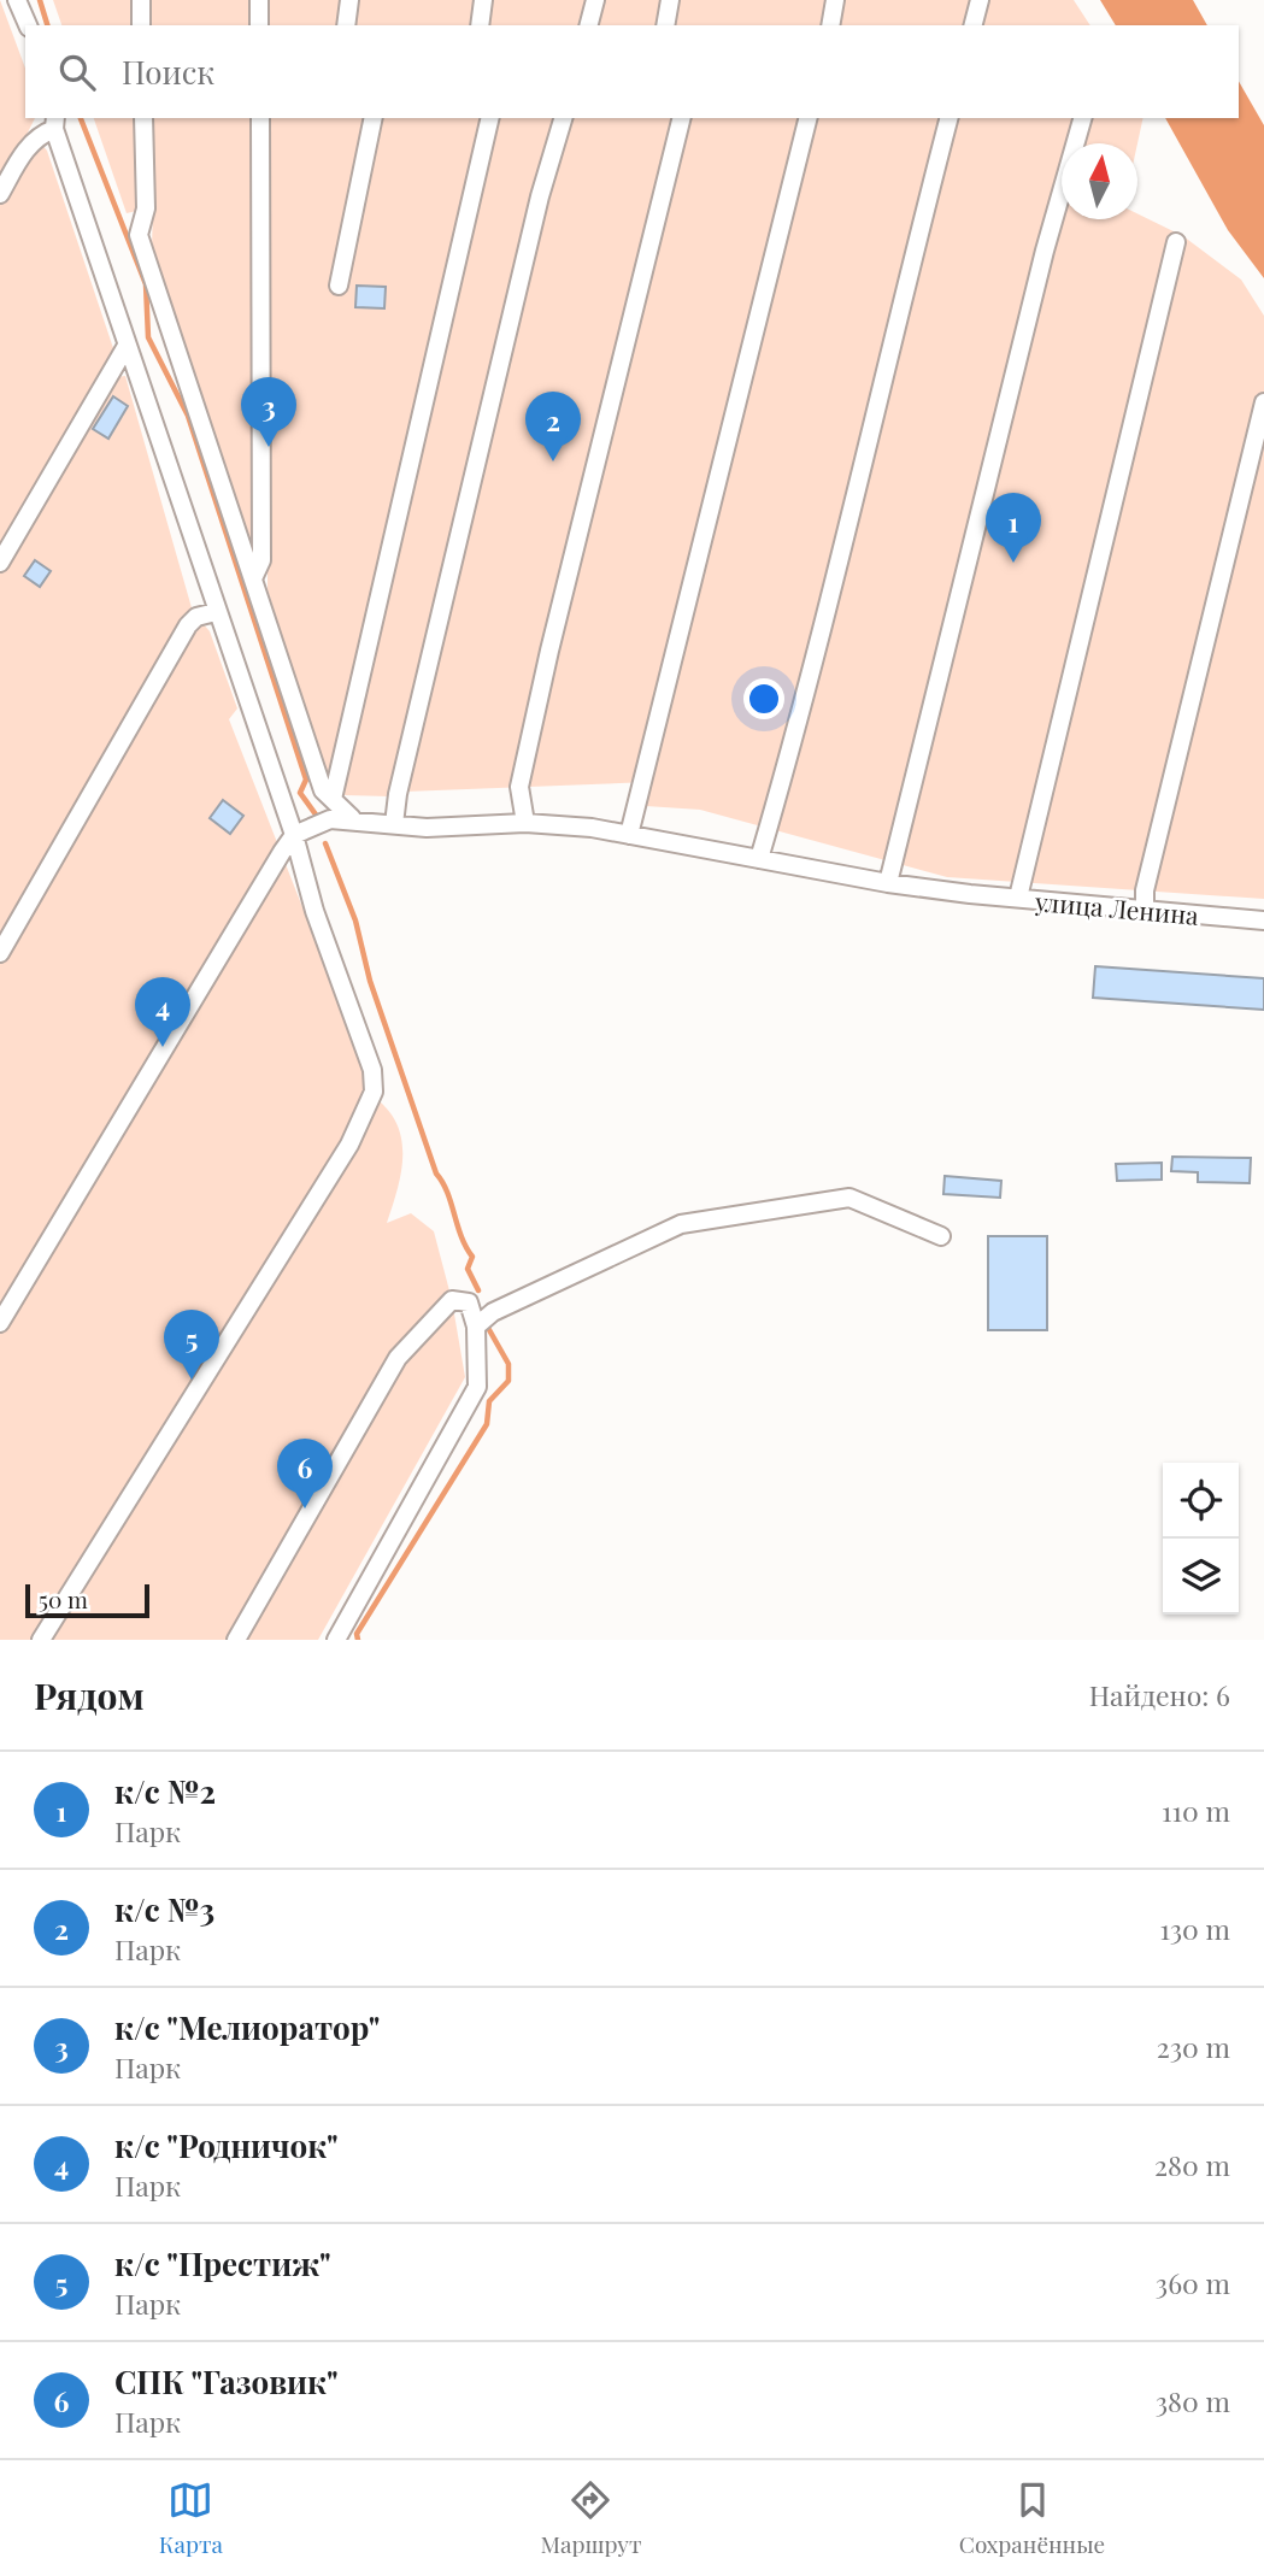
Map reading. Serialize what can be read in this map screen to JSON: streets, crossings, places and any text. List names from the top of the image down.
{
  "streets": {
    "street": ["улица Ленина"]
  },
  "scale_bar": "50 m",
  "north": "top",
  "page": {
    "search": "Поиск",
    "pins": [
      "3",
      "2",
      "1",
      "4",
      "5",
      "6"
    ],
    "scale": "50 m",
    "heading": ["Рядом", "Найдено: 6"],
    "list": [
      {
        "mark": "1",
        "name": "к/с №2",
        "note": "Парк",
        "value": "110 m"
      },
      {
        "mark": "2",
        "name": "к/с №3",
        "note": "Парк",
        "value": "130 m"
      },
      {
        "mark": "3",
        "name": "к/с \"Мелиоратор\"",
        "note": "Парк",
        "value": "230 m"
      },
      {
        "mark": "4",
        "name": "к/с \"Родничок\"",
        "note": "Парк",
        "value": "280 m"
      },
      {
        "mark": "5",
        "name": "к/с \"Престиж\"",
        "note": "Парк",
        "value": "360 m"
      },
      {
        "mark": "6",
        "name": "СПК \"Газовик\"",
        "note": "Парк",
        "value": "380 m"
      }
    ],
    "nav": ["Карта", "Маршрут", "Сохранённые"]
  }
}
